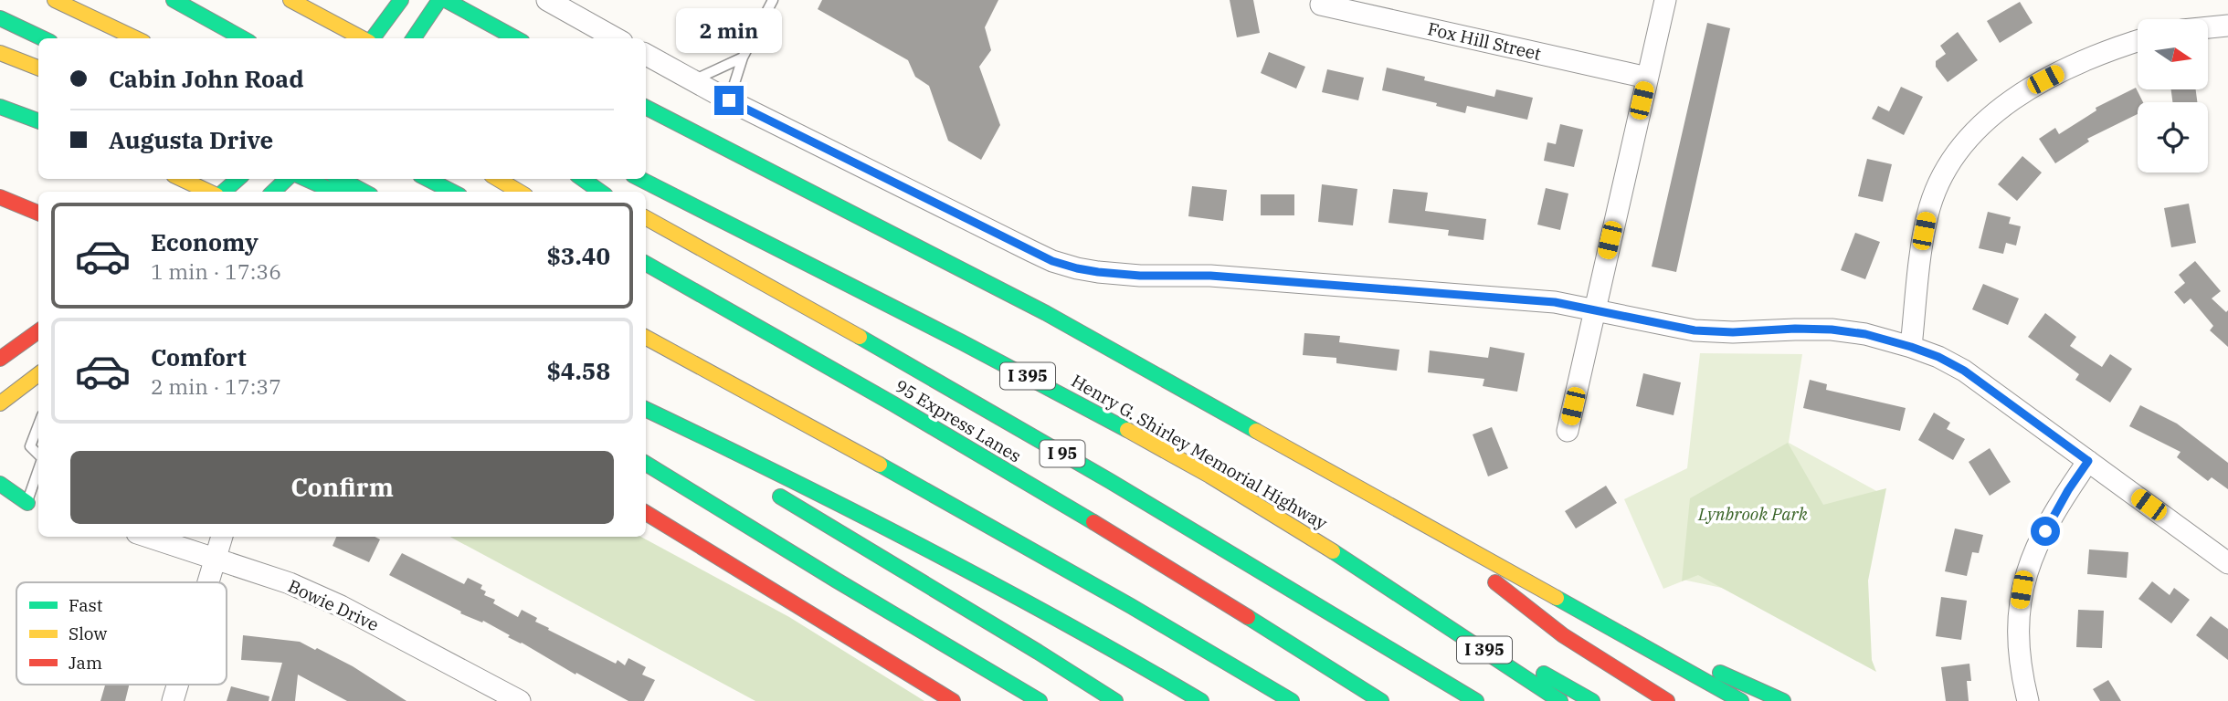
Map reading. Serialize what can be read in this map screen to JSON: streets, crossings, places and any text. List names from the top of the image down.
{
  "streets": {
    "main road": [
      "I 395",
      "95 Express Lanes",
      "Henry G. Shirley Memorial Highway",
      "I 95"
    ],
    "street": ["Fox Hill Street", "Bowie Drive"]
  },
  "parks": ["Lynbrook Park"],
  "legend": ["Fast", "Slow", "Jam"],
  "north": "right",
  "page": {
    "bubble": "2 min",
    "banner": ["Cabin John Road", "Augusta Drive"],
    "list": [
      {
        "name": "Economy",
        "note": "1 min · 17:36",
        "value": "$3.40"
      },
      {
        "name": "Comfort",
        "note": "2 min · 17:37",
        "value": "$4.58"
      }
    ],
    "buttons": "Confirm"
  }
}
